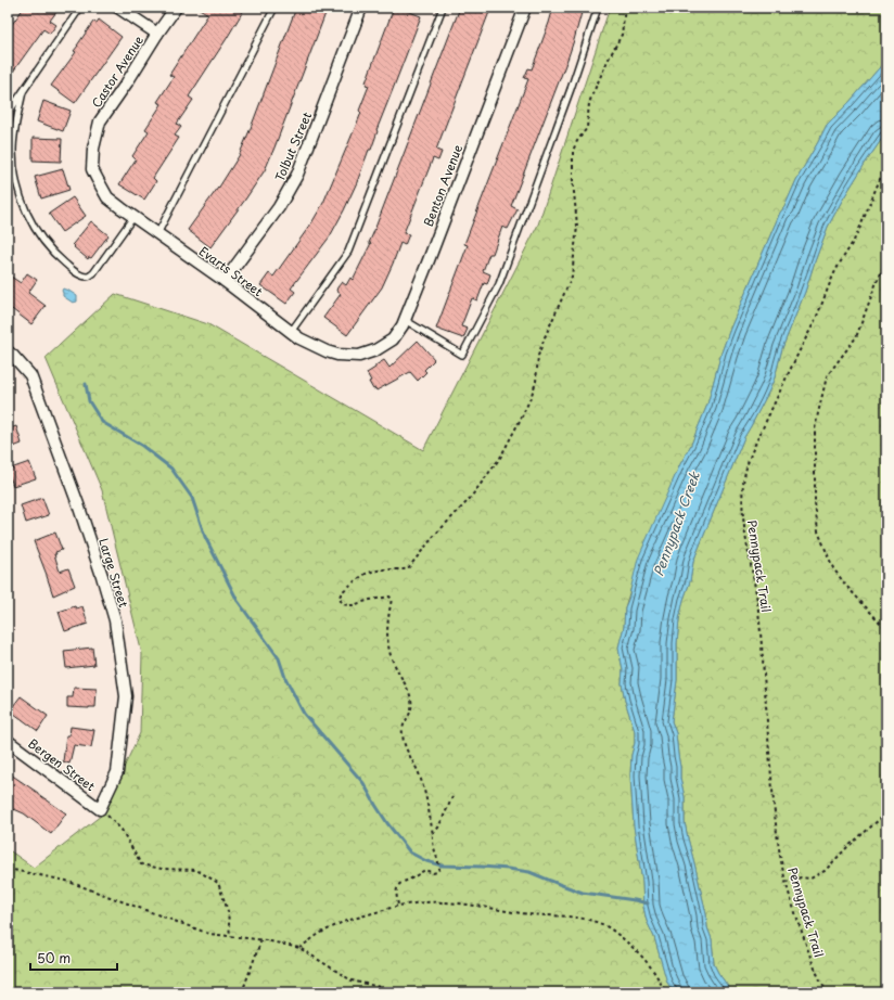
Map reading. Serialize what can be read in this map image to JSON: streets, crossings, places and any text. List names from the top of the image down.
{
  "streets": {
    "street": [
      "Castor Avenue",
      "Tolbut Street",
      "Benton Avenue",
      "Evarts Street",
      "Large Street",
      "Bergen Street"
    ],
    "path": ["Pennypack Trail"]
  },
  "crossings": [
    ["Castor Avenue", "Evarts Street"],
    ["Tolbut Street", "Evarts Street"],
    ["Benton Avenue", "Evarts Street"],
    ["Large Street", "Bergen Street"]
  ],
  "water": ["Pennypack Creek"],
  "scale_bar": "50 m"
}
